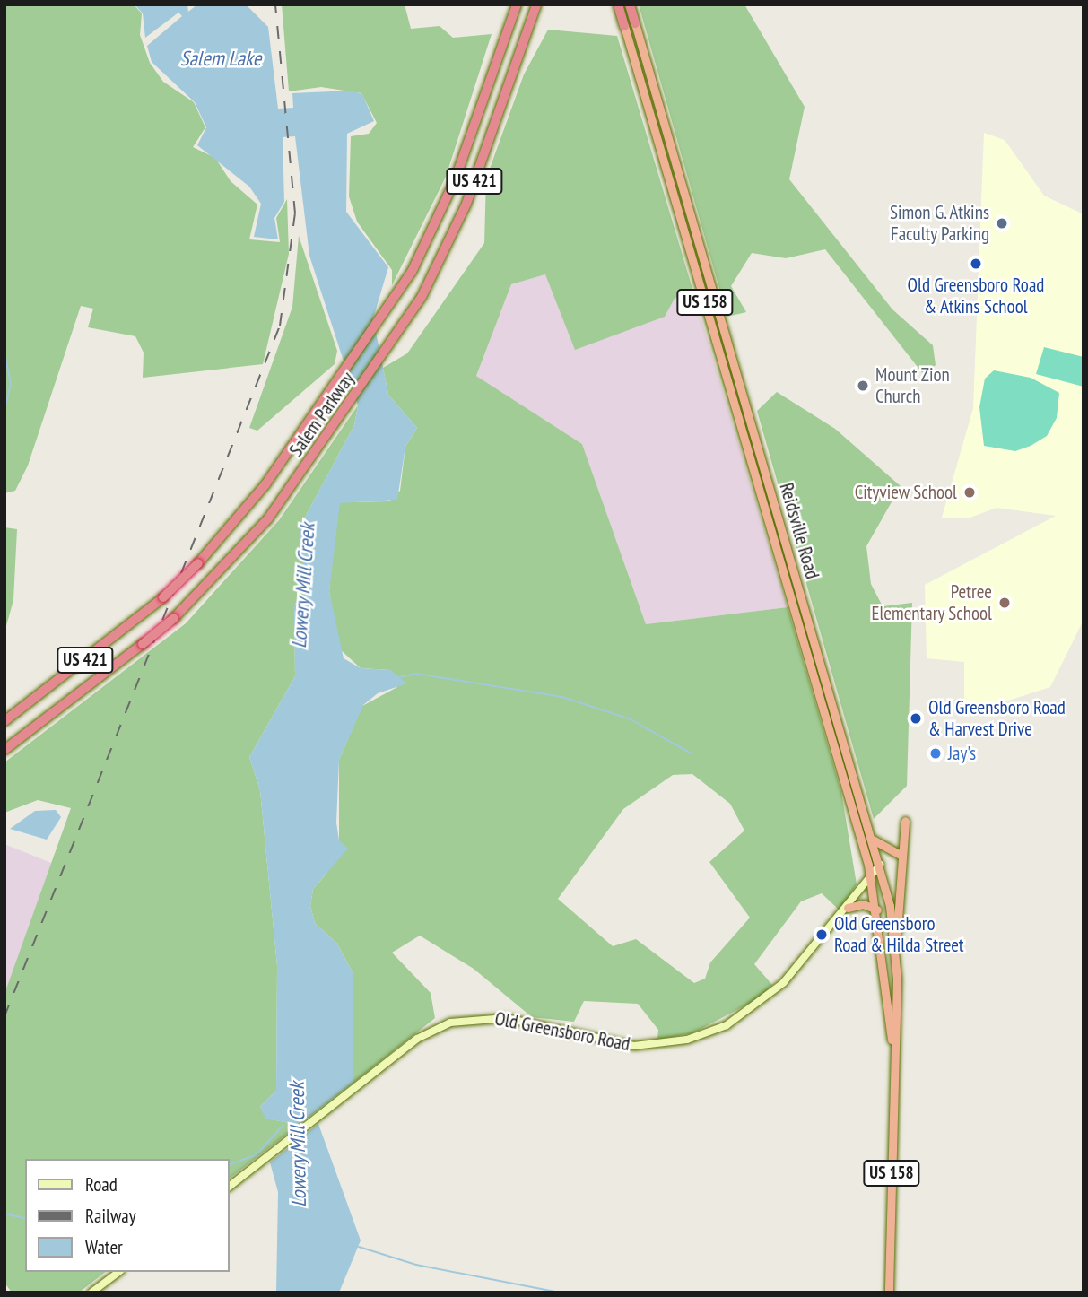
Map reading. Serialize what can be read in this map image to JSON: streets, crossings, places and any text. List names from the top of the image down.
{
  "streets": {
    "highway": [
      "US 421",
      "US 158",
      "Salem Parkway",
      "Reidsville Road"
    ],
    "main road": ["Old Greensboro Road"]
  },
  "crossings": [
    ["US 158", "Reidsville Road"],
    ["Reidsville Road", "Old Greensboro Road"]
  ],
  "water": ["Salem Lake", "Lowery Mill Creek"],
  "places": [
    "Simon G. Atkins Faculty Parking",
    "Old Greensboro Road & Atkins School",
    "Mount Zion Church",
    "Cityview School",
    "Petree Elementary School",
    "Old Greensboro Road & Harvest Drive",
    "Jay's",
    "Old Greensboro Road & Hilda Street"
  ],
  "legend": ["Road", "Railway", "Water"]
}
